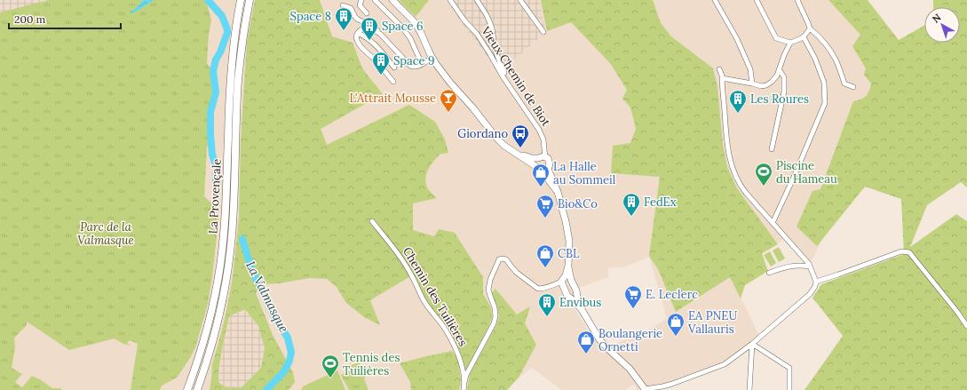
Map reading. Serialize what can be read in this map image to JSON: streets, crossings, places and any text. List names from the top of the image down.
{
  "streets": {
    "highway": ["La Provençale"],
    "street": ["Vieux Chemin de Biot", "Chemin des Tuilières"]
  },
  "water": ["La Valmasque"],
  "parks": ["Parc de la Valmasque"],
  "places": {
    "building": [
      "Space 8",
      "Space 6",
      "Space 9",
      "Les Roures",
      "FedEx",
      "Envibus"
    ],
    "bar": ["L'Attrait Mousse"],
    "bus stop": ["Giordano"],
    "sports": ["Piscine du Hameau", "Tennis des Tuilières"],
    "shop": [
      "La Halle au Sommeil",
      "CBL",
      "EA PNEU Vallauris",
      "Boulangerie Ornetti"
    ],
    "supermarket": ["Bio&Co", "E. Leclerc"]
  },
  "scale_bar": "200 m",
  "north": "top left"
}
